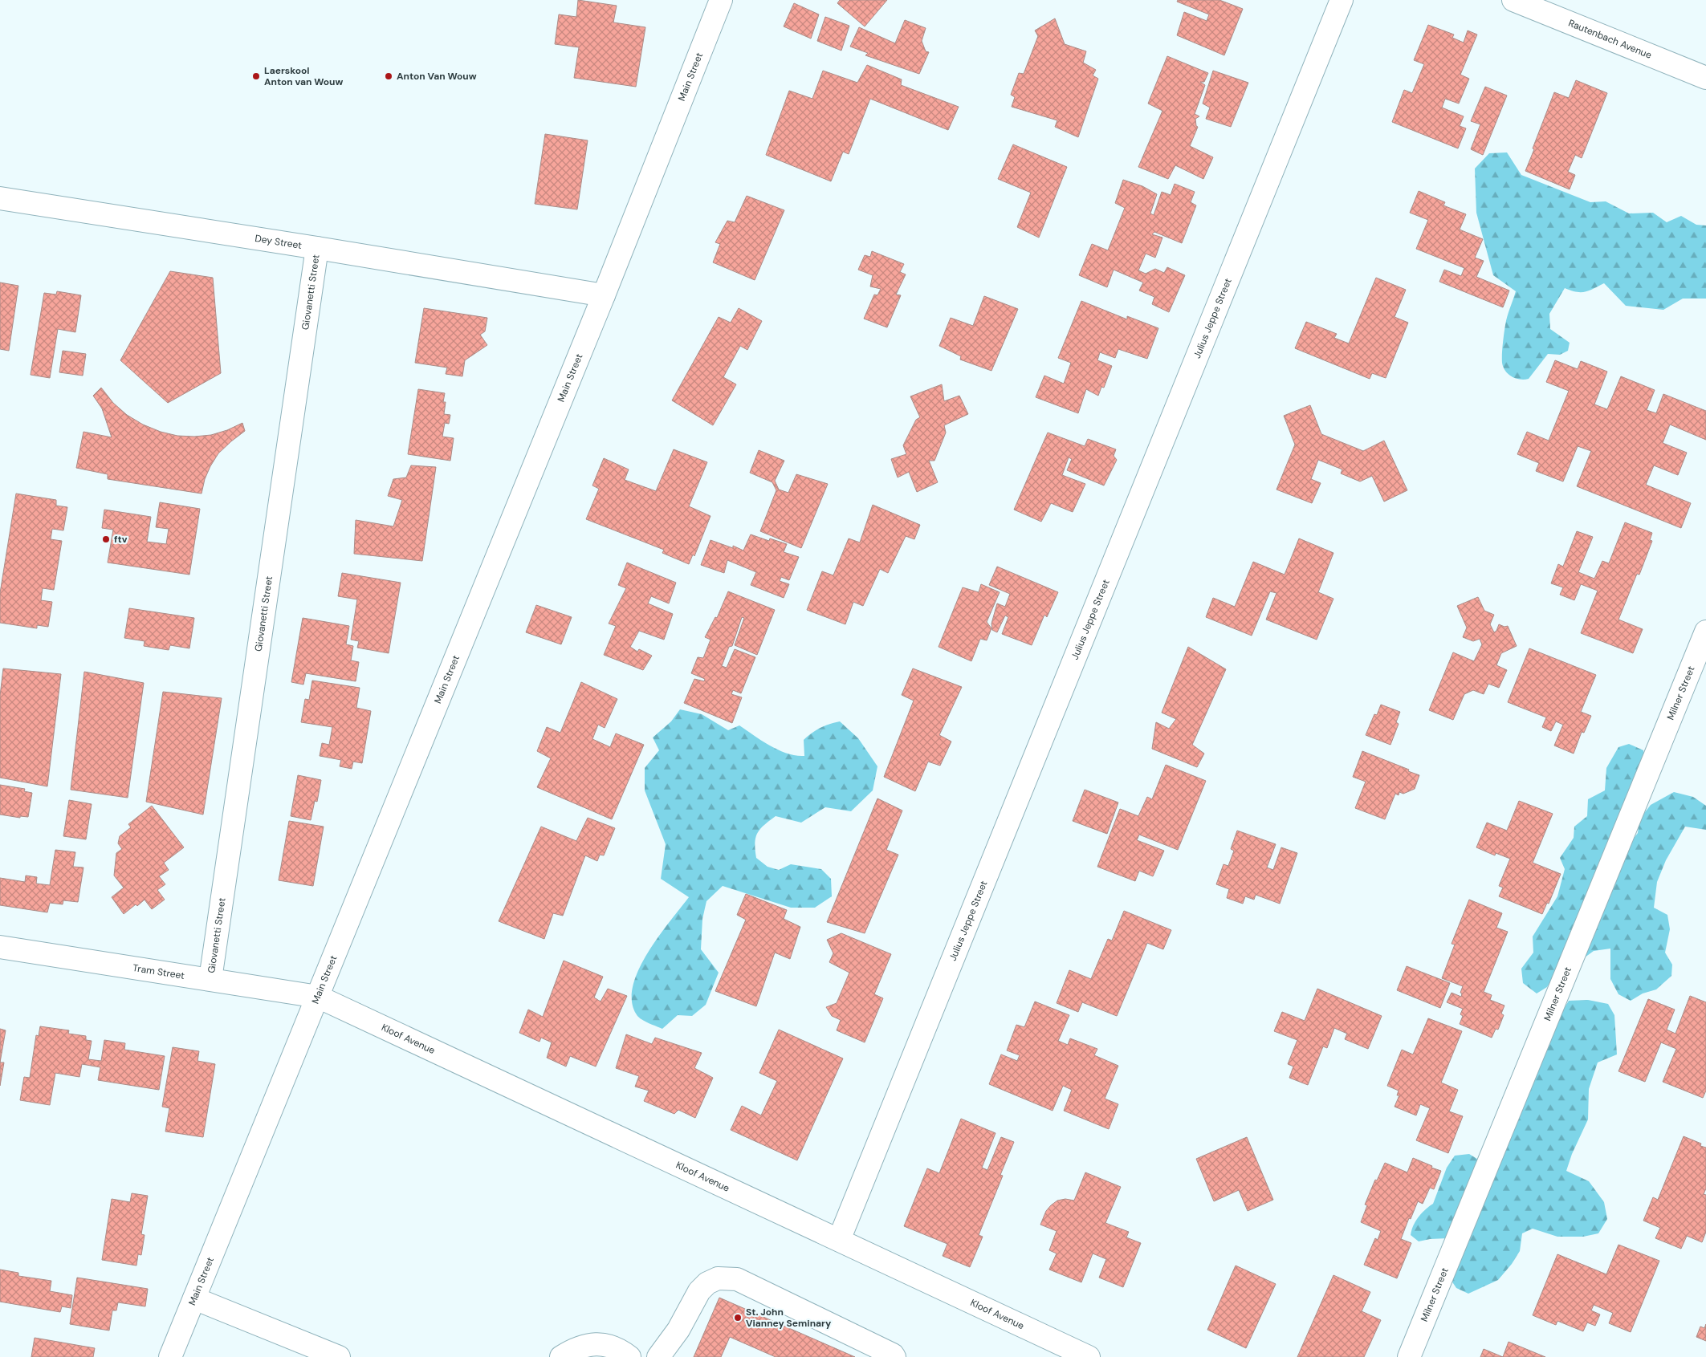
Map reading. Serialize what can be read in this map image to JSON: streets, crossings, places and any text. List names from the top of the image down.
{
  "streets": {
    "street": [
      "Rautenbach Avenue",
      "Main Street",
      "Dey Street",
      "Giovanetti Street",
      "Julius Jeppe Street",
      "Milner Street",
      "Tram Street",
      "Kloof Avenue"
    ]
  },
  "crossings": [
    ["Main Street", "Dey Street"],
    ["Main Street", "Tram Street"],
    ["Main Street", "Kloof Avenue"],
    ["Dey Street", "Giovanetti Street"],
    ["Giovanetti Street", "Tram Street"],
    ["Julius Jeppe Street", "Kloof Avenue"],
    ["Tram Street", "Kloof Avenue"]
  ],
  "places": [
    "Laerskool Anton van Wouw",
    "Anton Van Wouw",
    "ftv",
    "St. John Vianney Seminary"
  ]
}
